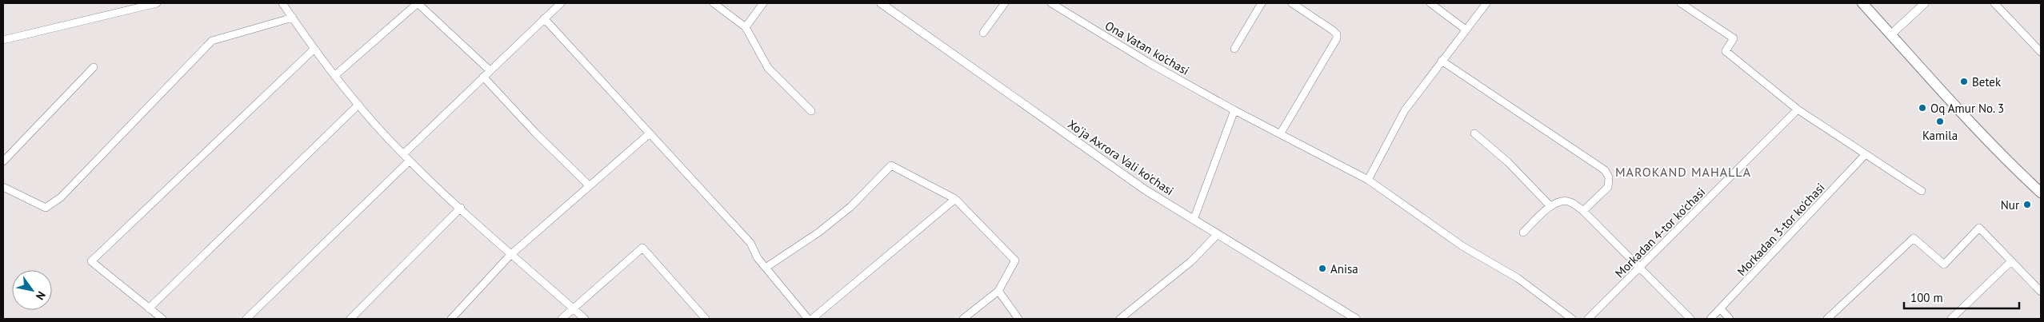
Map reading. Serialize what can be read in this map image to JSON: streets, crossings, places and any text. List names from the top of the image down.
{
  "streets": {
    "street": [
      "Ona Vatan ko'chasi",
      "Xo'ja Axrora Vali ko'chasi",
      "Morkadan 3-tor ko'chasi",
      "Morkadan 4-tor ko'chasi"
    ]
  },
  "districts": ["MAROKAND MAHALLA"],
  "places": [
    "Betek",
    "Oq Amur No. 3",
    "Kamila",
    "Nur",
    "Anisa"
  ],
  "scale_bar": "100 m",
  "north": "bottom right"
}
